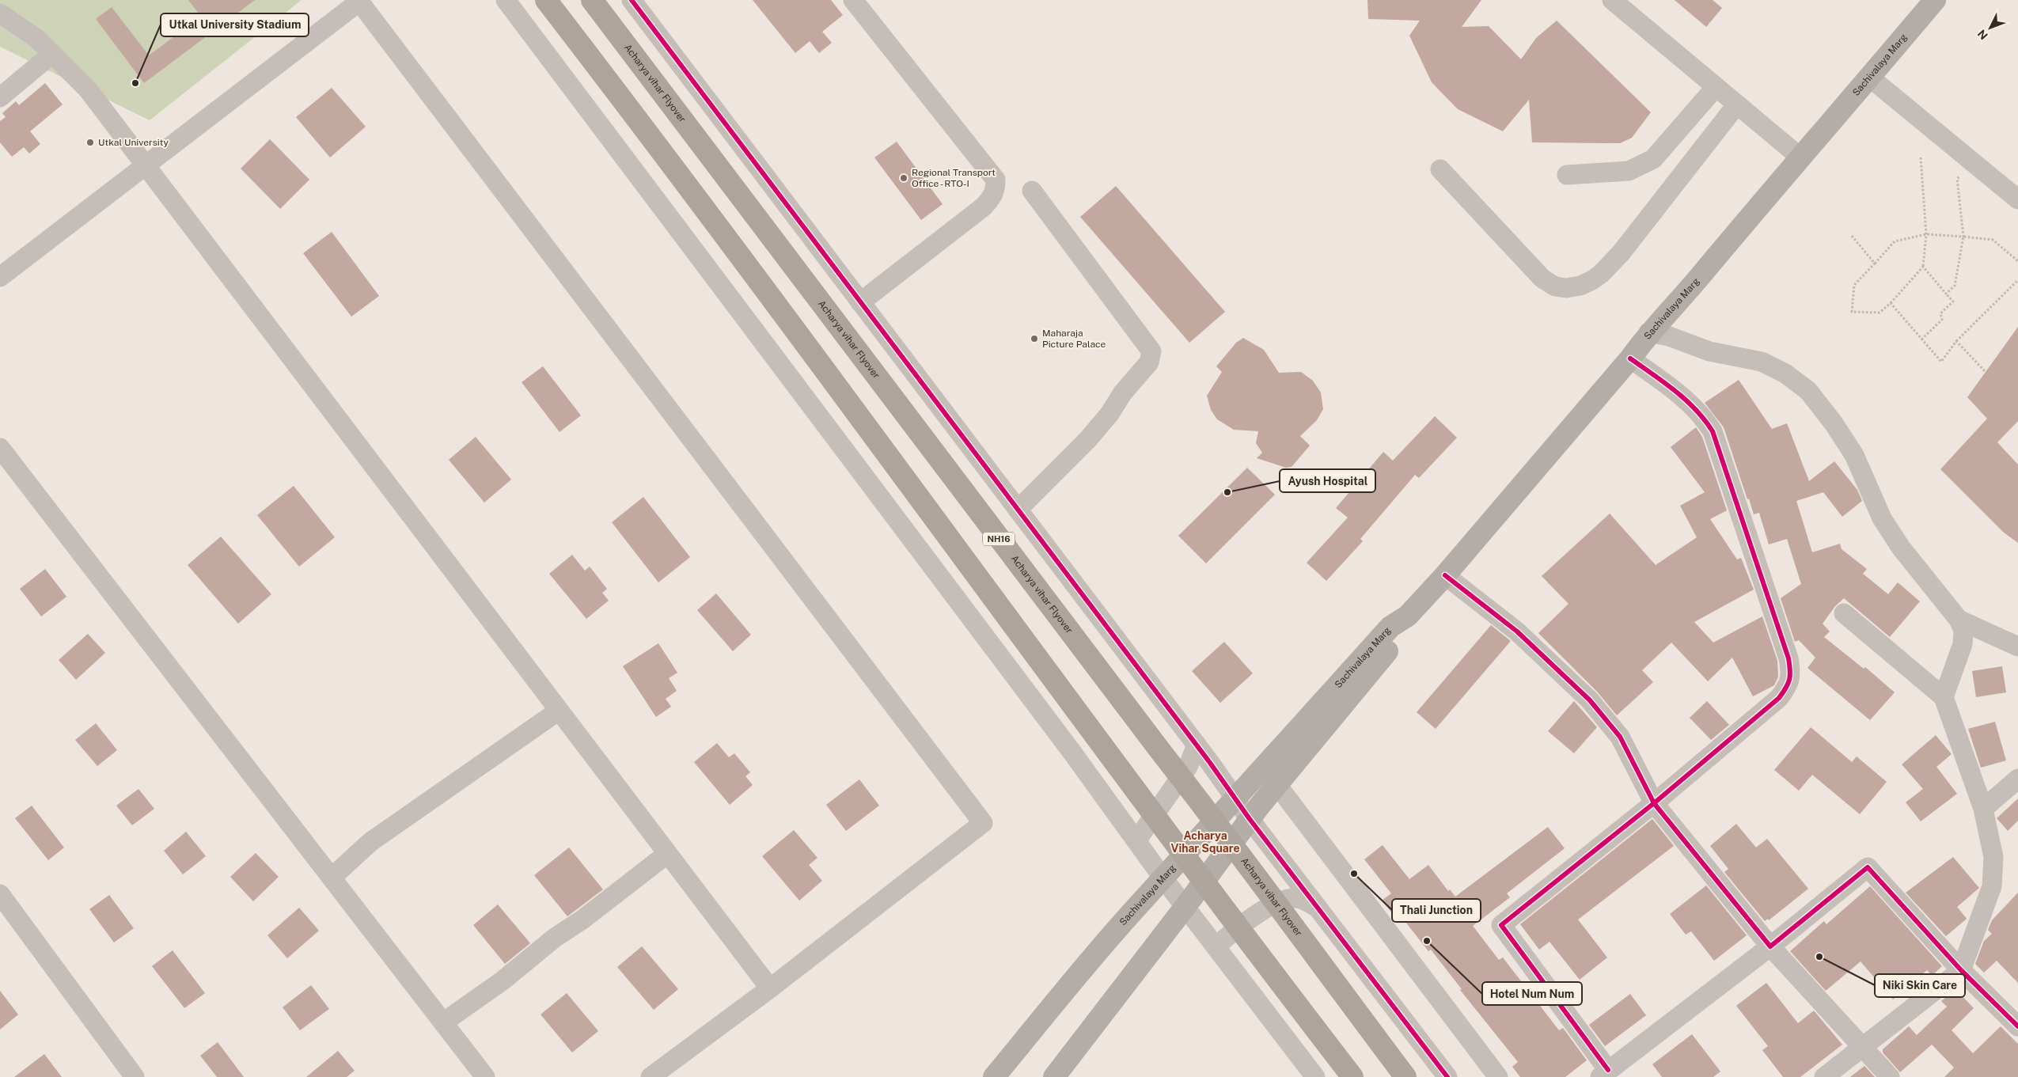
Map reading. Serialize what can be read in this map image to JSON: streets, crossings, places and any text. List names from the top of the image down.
{
  "streets": {
    "highway": ["Acharya vihar Flyover", "NH16"],
    "main road": ["Sachivalaya Marg"]
  },
  "districts": ["Acharya Vihar Square"],
  "places": [
    "Utkal University Stadium",
    "Utkal University",
    "Regional Transport Office - RTO-I",
    "Maharaja Picture Palace",
    "Ayush Hospital",
    "Thali Junction",
    "Hotel Num Num",
    "Niki Skin Care"
  ],
  "north": "bottom left"
}
